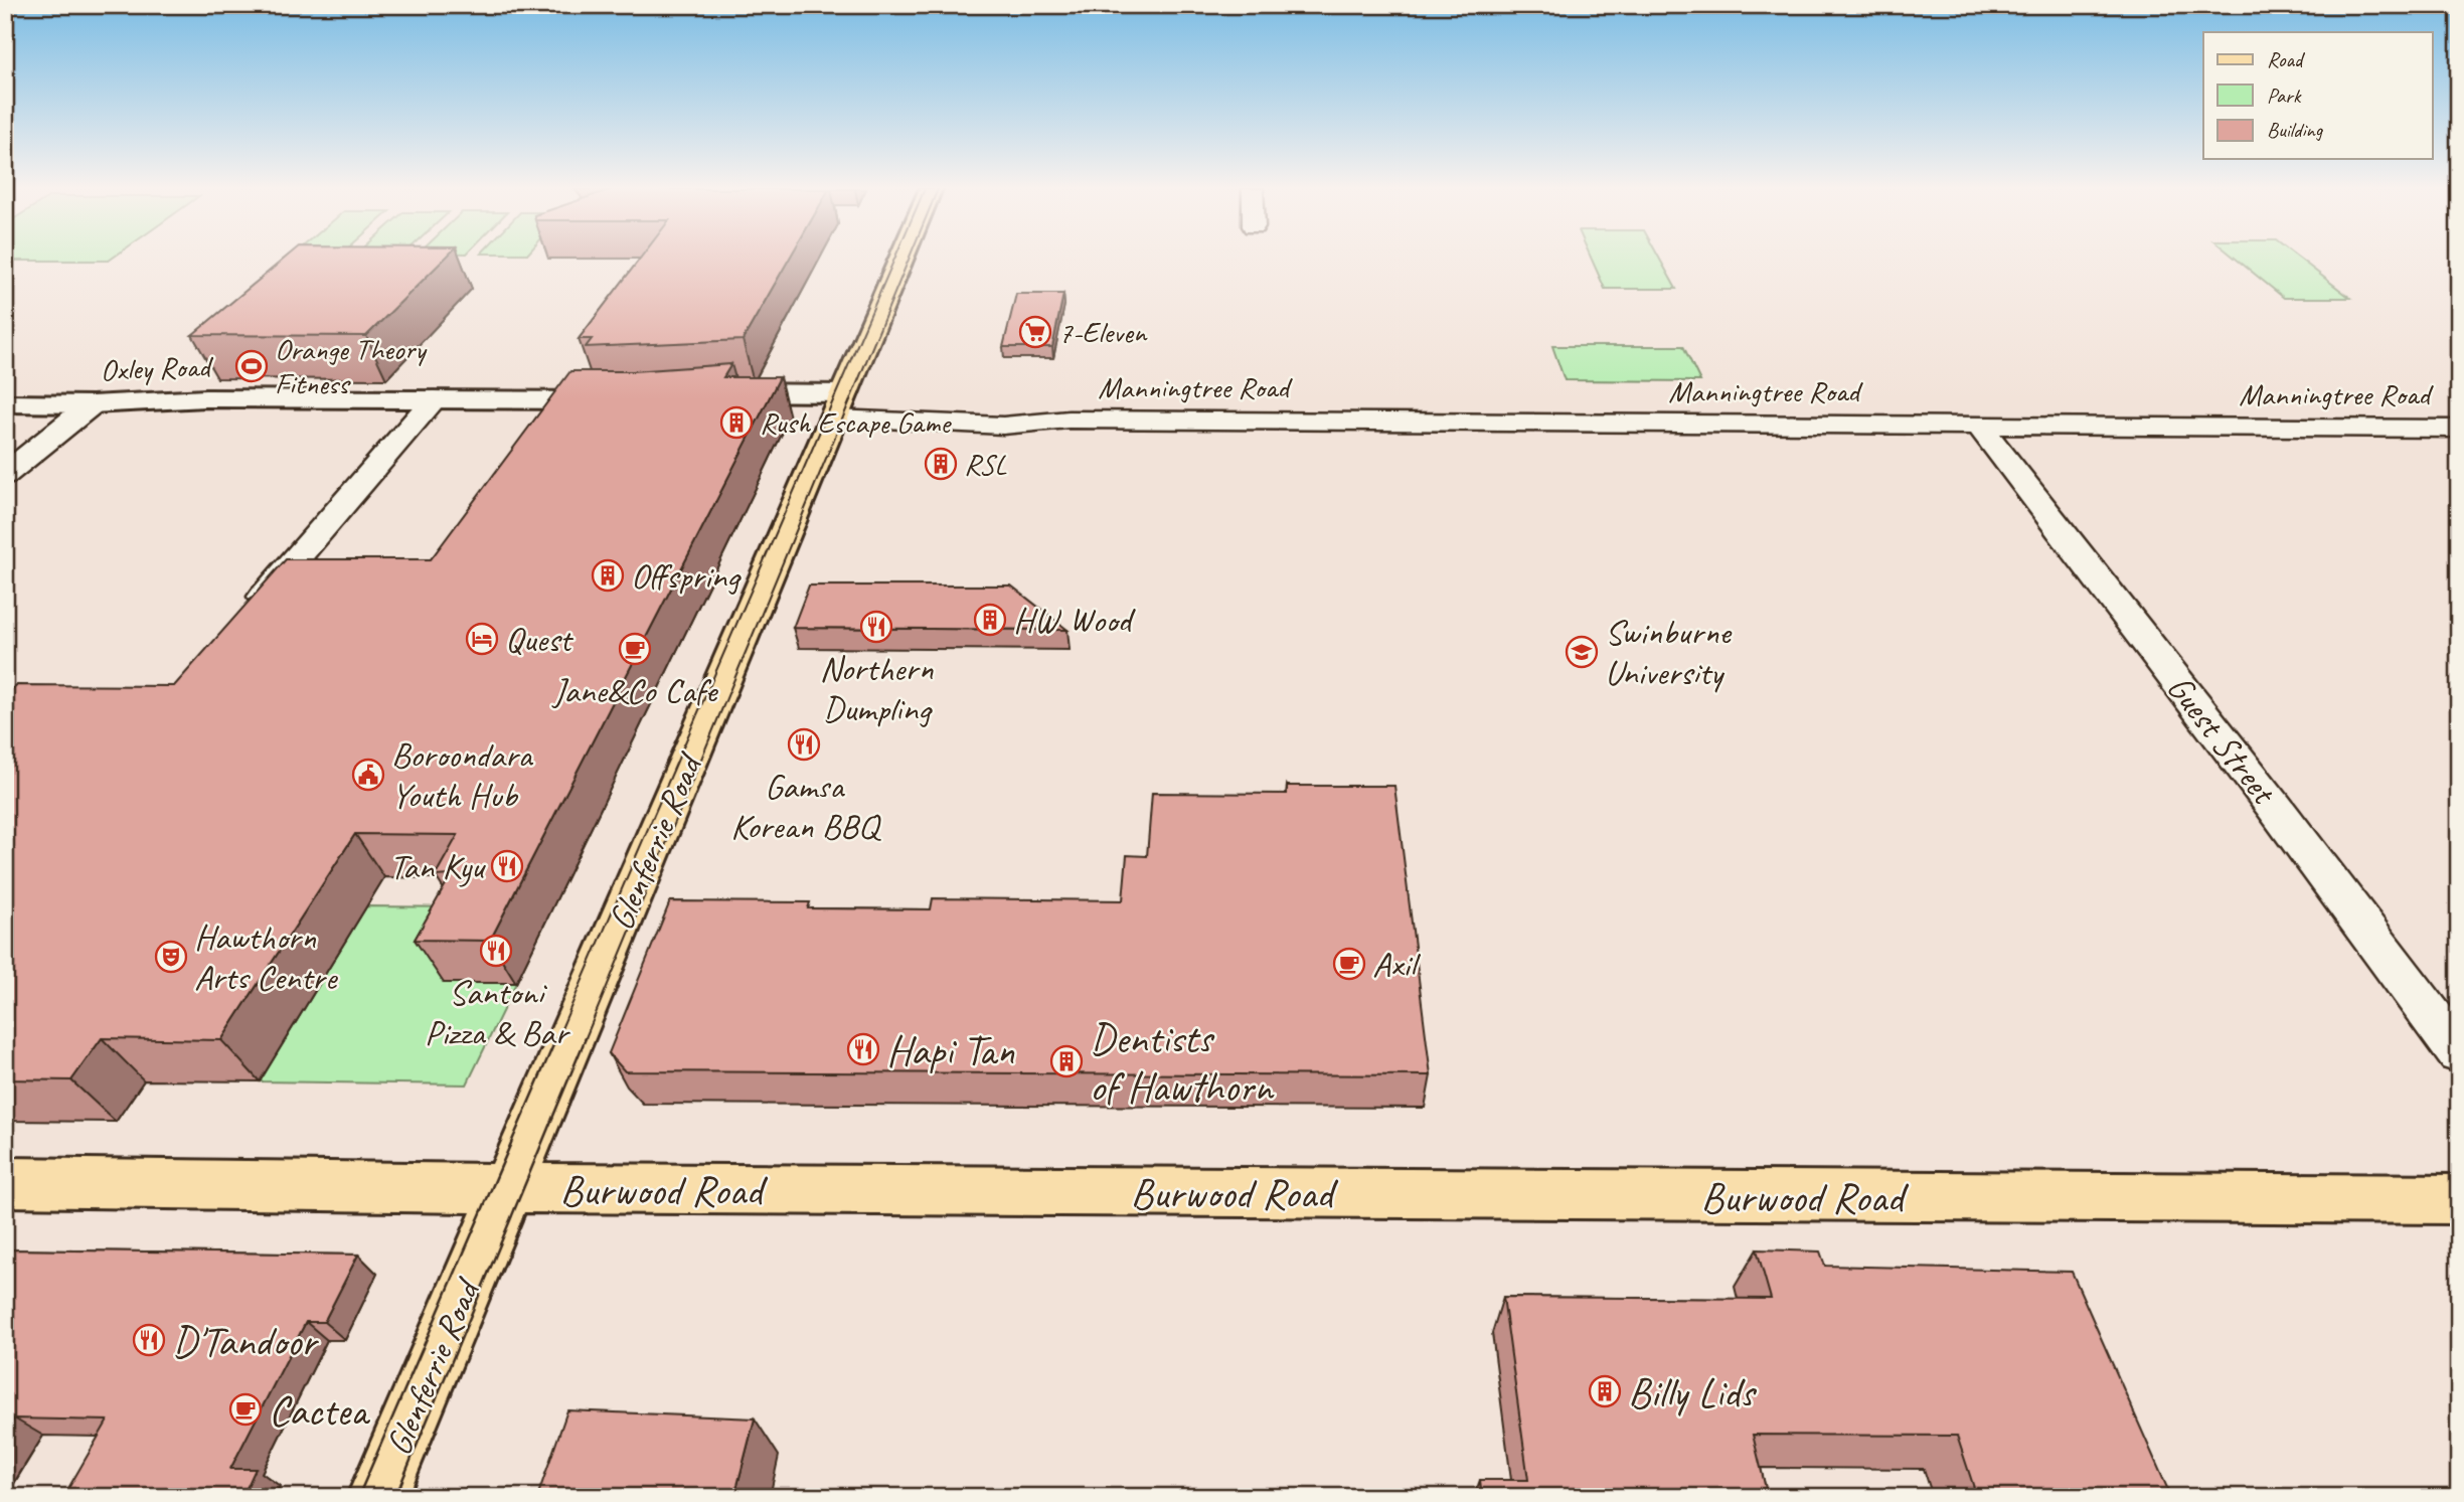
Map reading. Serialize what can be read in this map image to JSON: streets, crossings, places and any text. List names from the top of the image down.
{
  "streets": {
    "main road": ["Glenferrie Road", "Burwood Road"],
    "street": ["Oxley Road", "Manningtree Road", "Guest Street"]
  },
  "crossings": [
    ["Manningtree Road", "Guest Street"],
    ["Manningtree Road", "Glenferrie Road"],
    ["Glenferrie Road", "Burwood Road"]
  ],
  "places": {
    "supermarket": ["7-Eleven"],
    "sports": ["Orange Theory Fitness"],
    "building": [
      "Rush Escape Game",
      "RSL",
      "Offspring",
      "HW Wood",
      "Dentists of Hawthorn",
      "Billy Lids"
    ],
    "restaurant": [
      "Northern Dumpling",
      "Gamsa Korean BBQ",
      "Tan Kyu",
      "Santoni Pizza & Bar",
      "Hapi Tan",
      "D'Tandoor"
    ],
    "hotel": ["Quest"],
    "cafe": ["Jane&Co Cafe", "Axil", "Cactea"],
    "school or university": ["Swinburne University"],
    "public building": ["Boroondara Youth Hub"],
    "theatre": ["Hawthorn Arts Centre"]
  },
  "legend": ["Road", "Park", "Building"]
}
